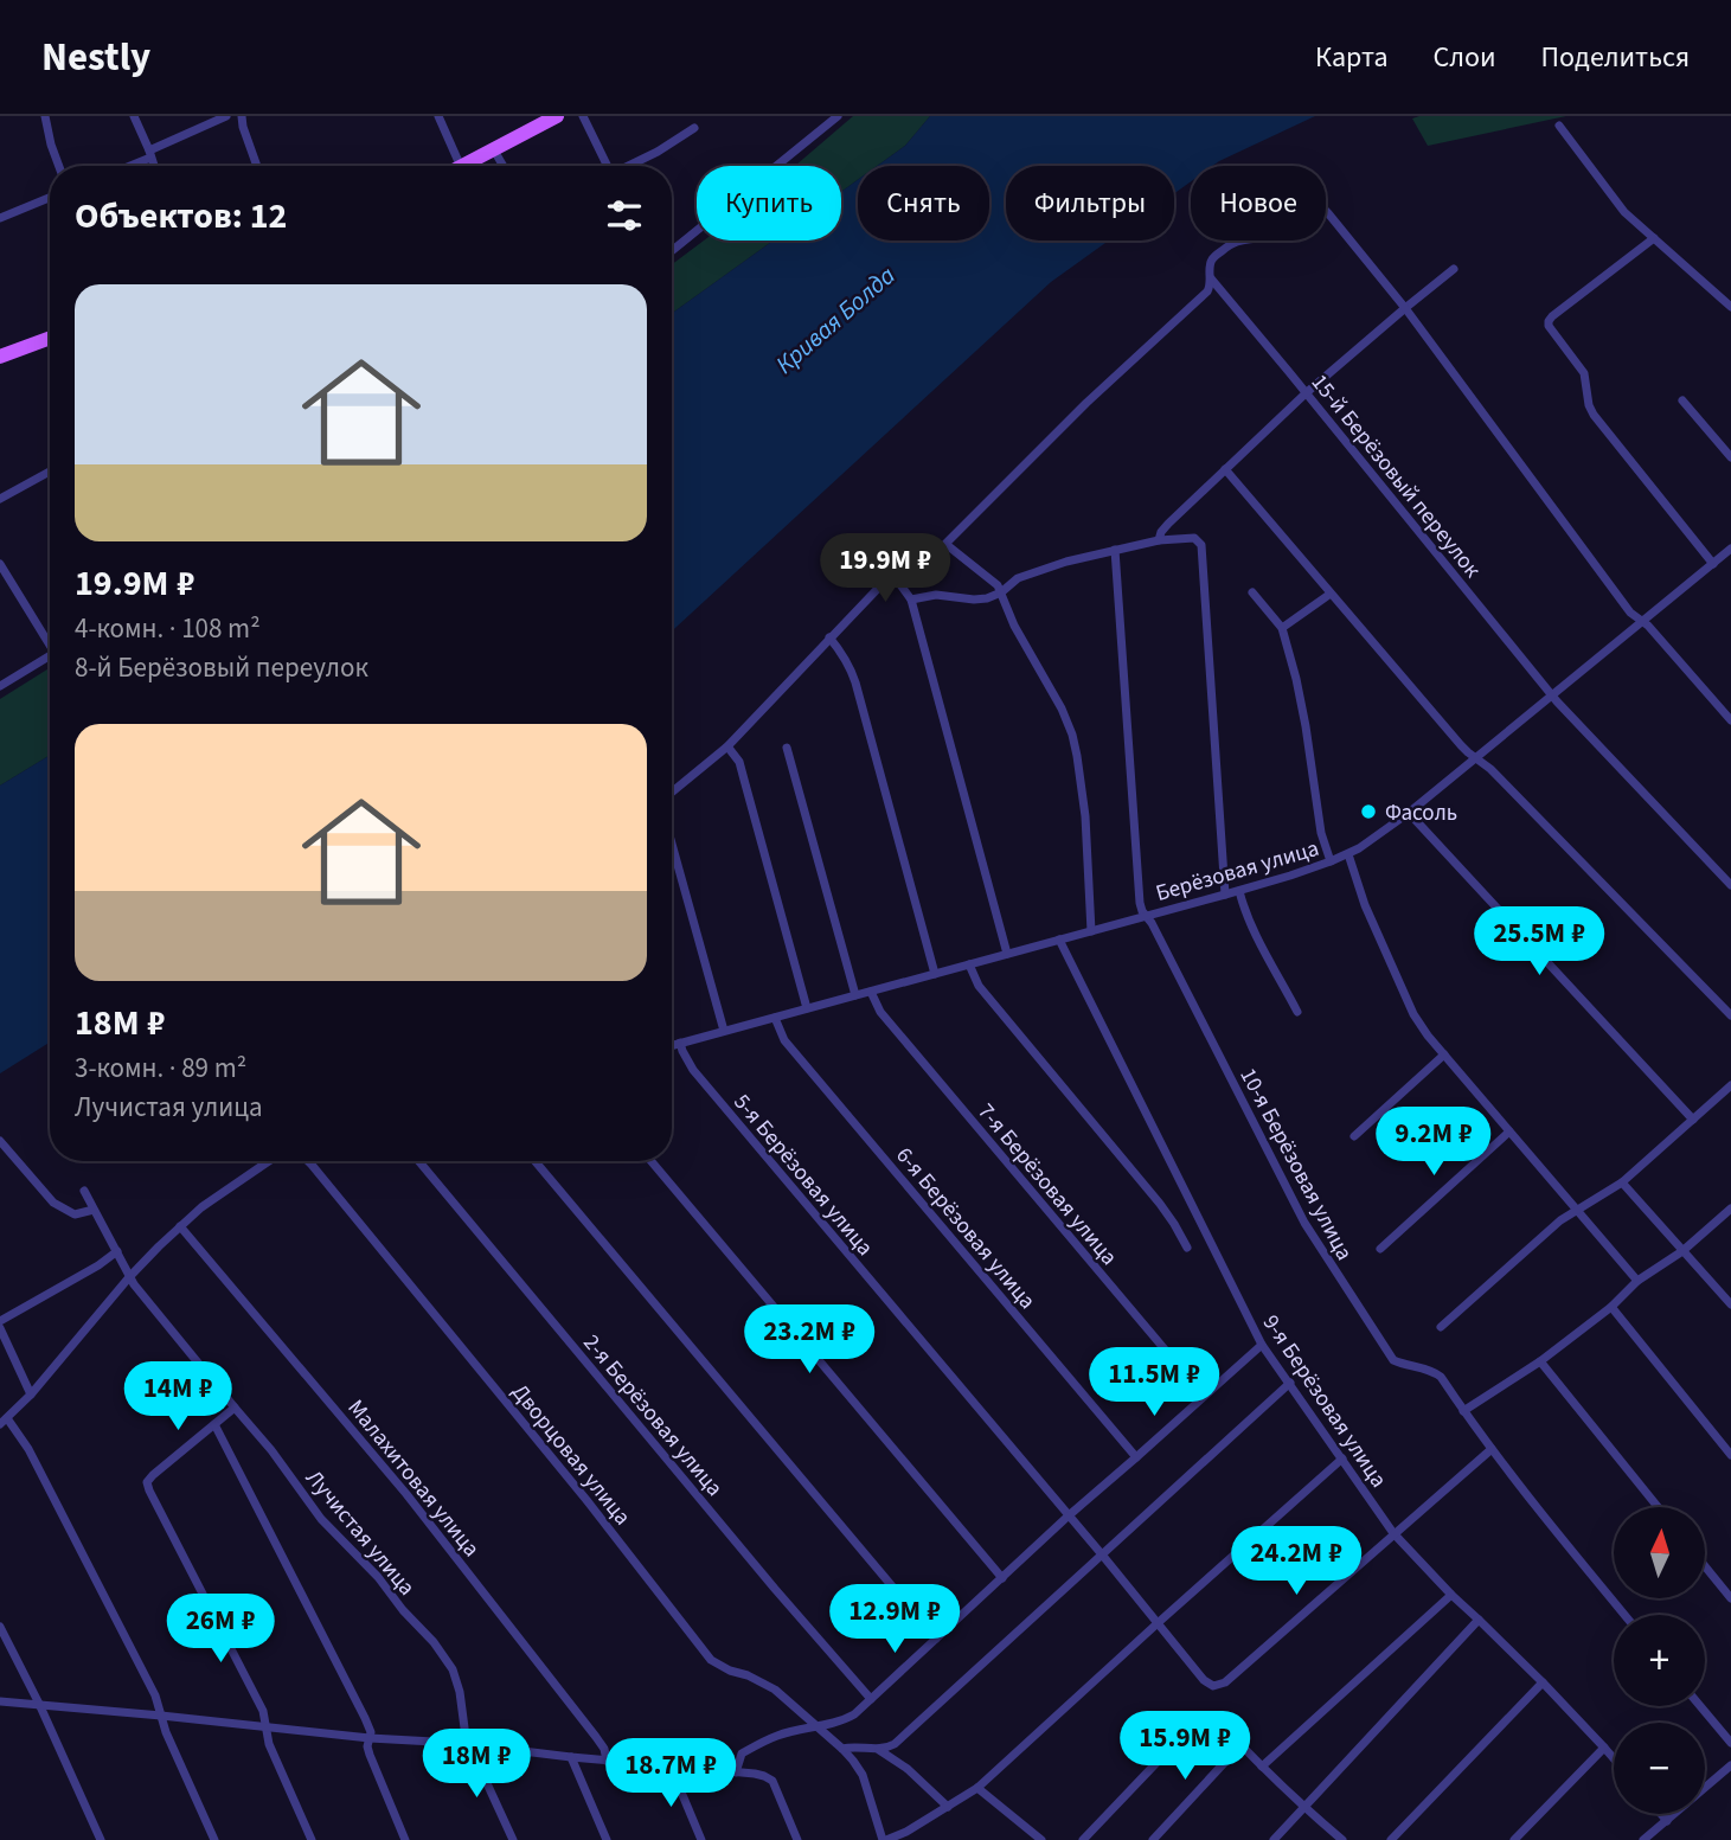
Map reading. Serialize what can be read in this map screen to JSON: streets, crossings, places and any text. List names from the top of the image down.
{
  "streets": {
    "street": [
      "15-й Берёзовый переулок",
      "Берёзовая улица",
      "10-я Берёзовая улица",
      "5-я Берёзовая улица",
      "7-я Берёзовая улица",
      "6-я Берёзовая улица",
      "9-я Берёзовая улица",
      "2-я Берёзовая улица",
      "Дворцовая улица",
      "Малахитовая улица",
      "Лучистая улица"
    ]
  },
  "crossings": [
    ["15-й Берёзовый переулок", "Берёзовая улица"],
    ["Берёзовая улица", "10-я Берёзовая улица"],
    ["Берёзовая улица", "5-я Берёзовая улица"],
    ["Берёзовая улица", "7-я Берёзовая улица"],
    ["Берёзовая улица", "6-я Берёзовая улица"],
    ["Берёзовая улица", "9-я Берёзовая улица"],
    ["5-я Берёзовая улица", "9-я Берёзовая улица"]
  ],
  "water": ["Кривая Болда"],
  "places": ["Фасоль"],
  "north": "top",
  "page": {
    "header": "Nestly",
    "nav": ["Карта", "Слои", "Поделиться"],
    "chip": [
      "Купить",
      "Снять",
      "Фильтры",
      "Новое"
    ],
    "heading": "Объектов: 12",
    "list": [
      {
        "name": "19.9M ₽",
        "note": "4-комн. · 108 m² · 8-й Берёзовый переулок"
      },
      {
        "name": "18M ₽",
        "note": "3-комн. · 89 m² · Лучистая улица"
      }
    ],
    "price": [
      "19.9M ₽",
      "25.5M ₽",
      "9.2M ₽",
      "23.2M ₽",
      "11.5M ₽",
      "14M ₽",
      "24.2M ₽",
      "12.9M ₽",
      "26M ₽",
      "15.9M ₽",
      "18M ₽",
      "18.7M ₽"
    ],
    "map_buttons": ["+", "−"]
  }
}
